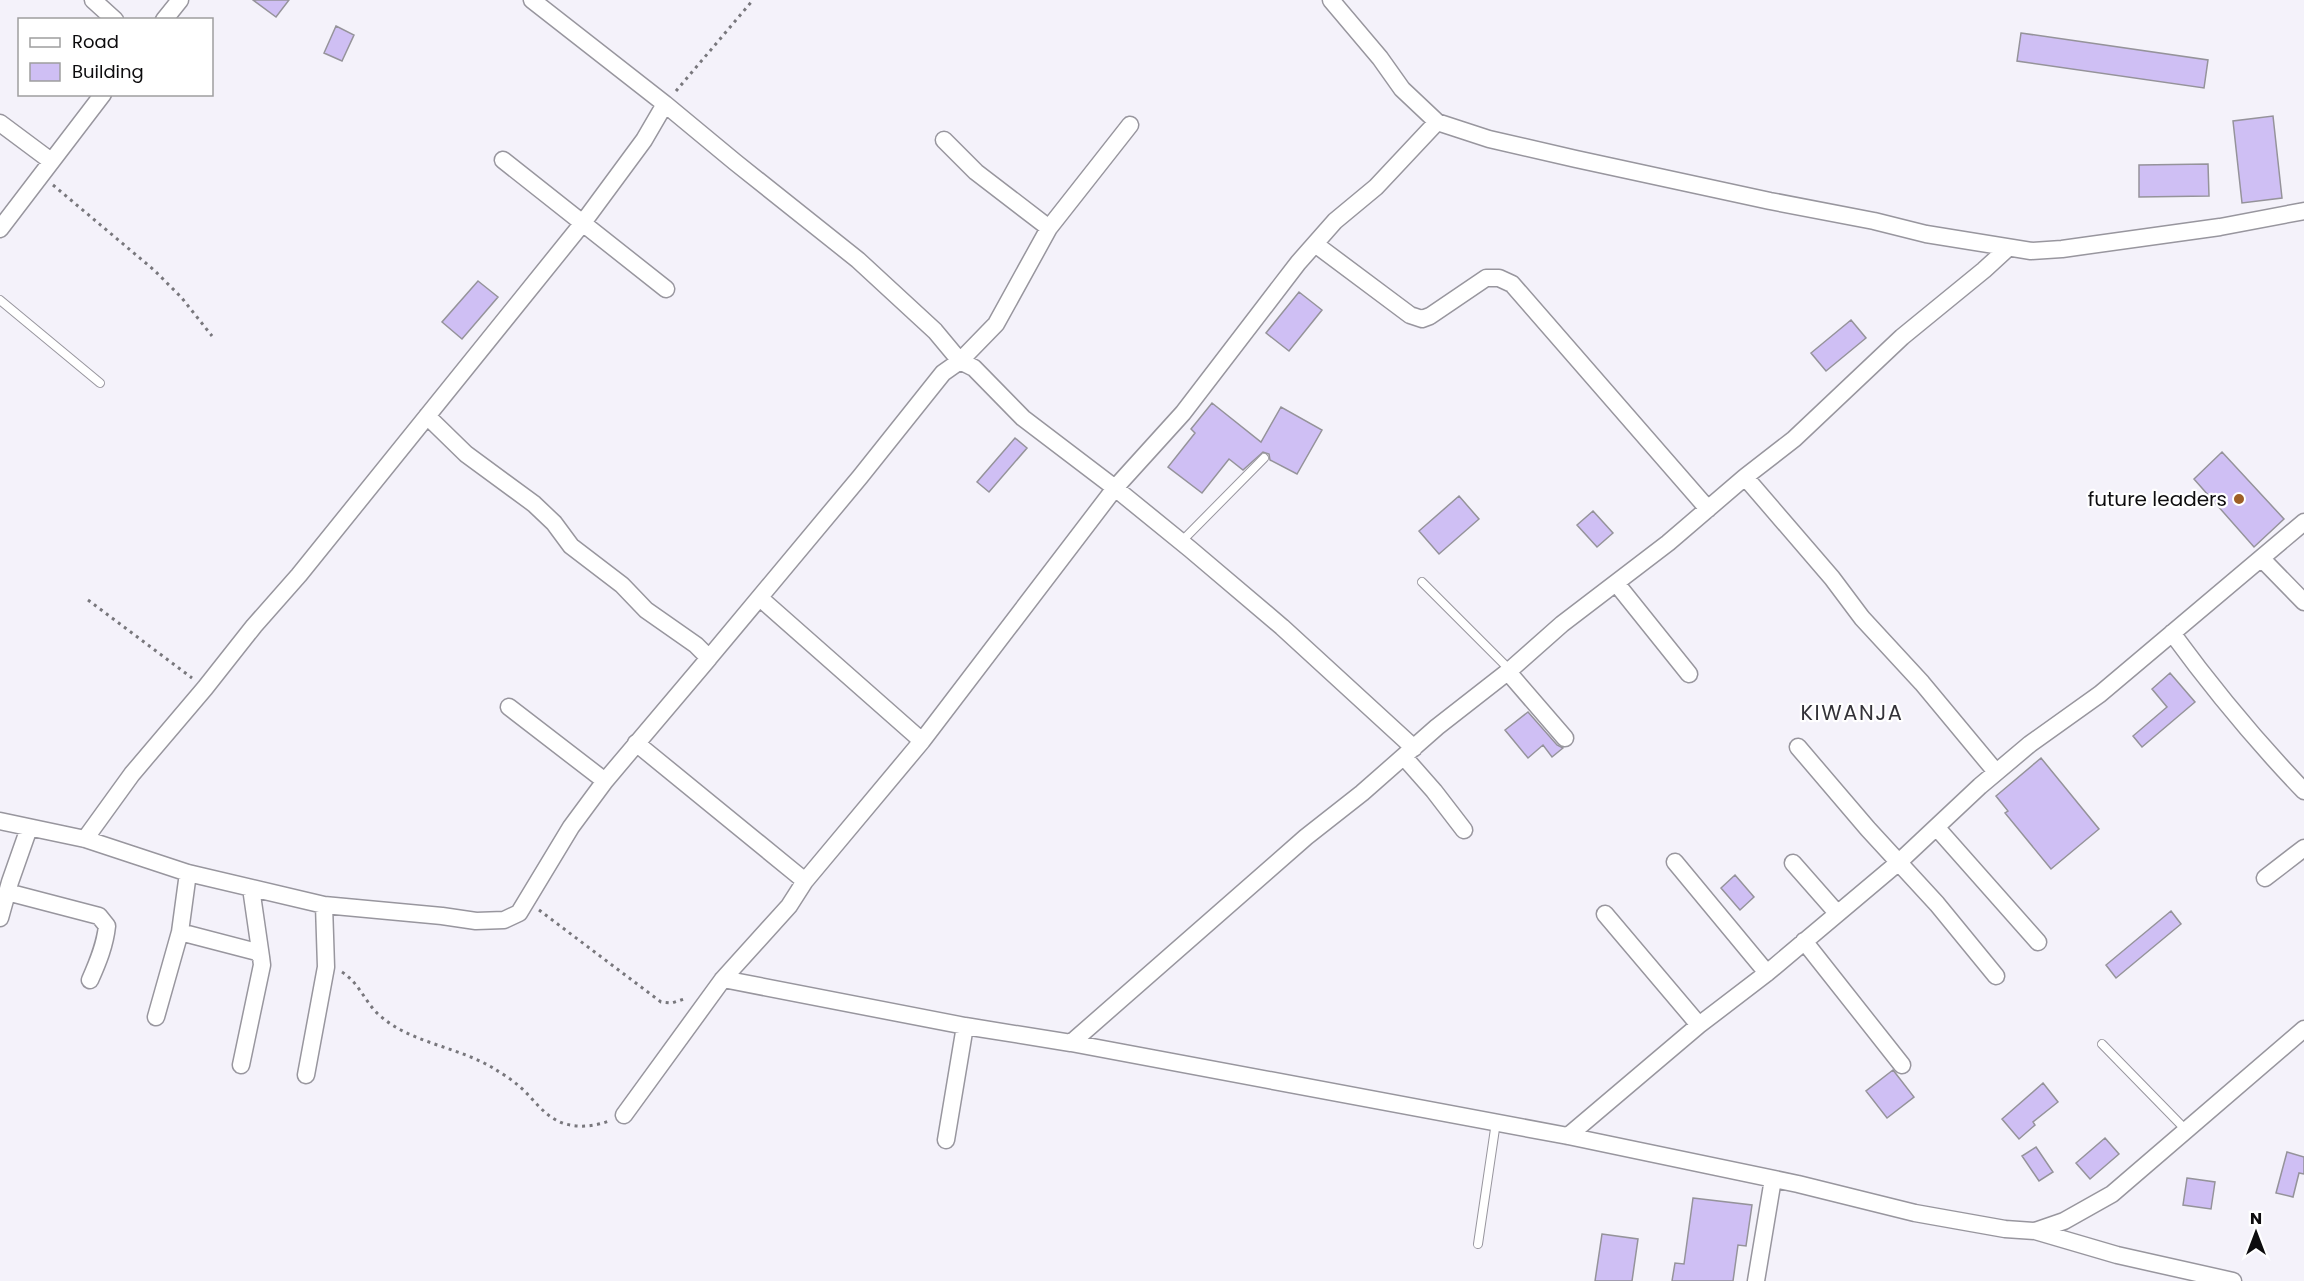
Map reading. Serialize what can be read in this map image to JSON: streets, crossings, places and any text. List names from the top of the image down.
{
  "districts": ["KIWANJA"],
  "places": ["future leaders"],
  "legend": ["Road", "Building"],
  "north": "top"
}
